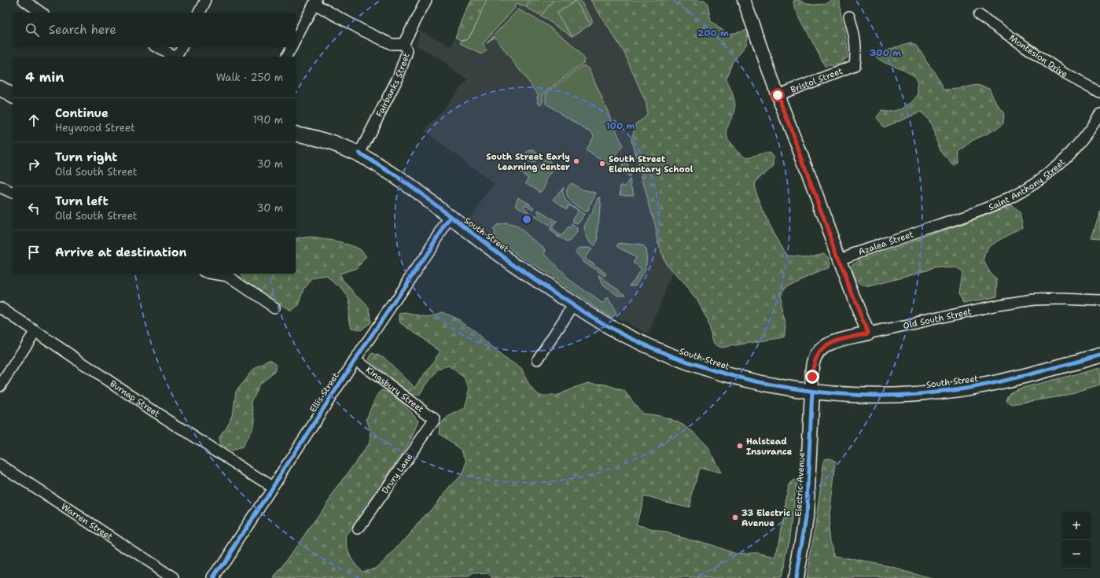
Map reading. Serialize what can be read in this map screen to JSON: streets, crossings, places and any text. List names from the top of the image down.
{
  "streets": {
    "main road": ["South Street", "Electric Avenue"],
    "street": [
      "Montesion Drive",
      "Bristol Street",
      "Fairbanks Street",
      "Saint Anthony Street",
      "Azalea Street",
      "Old South Street",
      "Kingsbury Street",
      "Ellis Street",
      "Burnap Street",
      "Drury Lane",
      "Warren Street"
    ]
  },
  "crossings": [
    ["Fairbanks Street", "South Street"],
    ["Saint Anthony Street", "Azalea Street"],
    ["South Street", "Old South Street"],
    ["South Street", "Ellis Street"],
    ["South Street", "Electric Avenue"],
    ["Old South Street", "Electric Avenue"],
    ["Kingsbury Street", "Ellis Street"],
    ["Kingsbury Street", "Drury Lane"],
    ["Ellis Street", "Burnap Street"]
  ],
  "places": [
    "South Street Early Learning Center",
    "South Street Elementary School",
    "Halstead Insurance",
    "33 Electric Avenue"
  ],
  "page": {
    "search": "Search here",
    "heading": ["4 min", "Walk · 250 m"],
    "list": [
      ["Continue", "Heywood Street", "190 m"],
      ["Turn right", "Old South Street", "30 m"],
      ["Turn left", "Old South Street", "30 m"],
      "Arrive at destination"
    ],
    "map_buttons": ["+", "−"]
  },
  "rings": ["200 m", "300 m", "100 m"]
}
